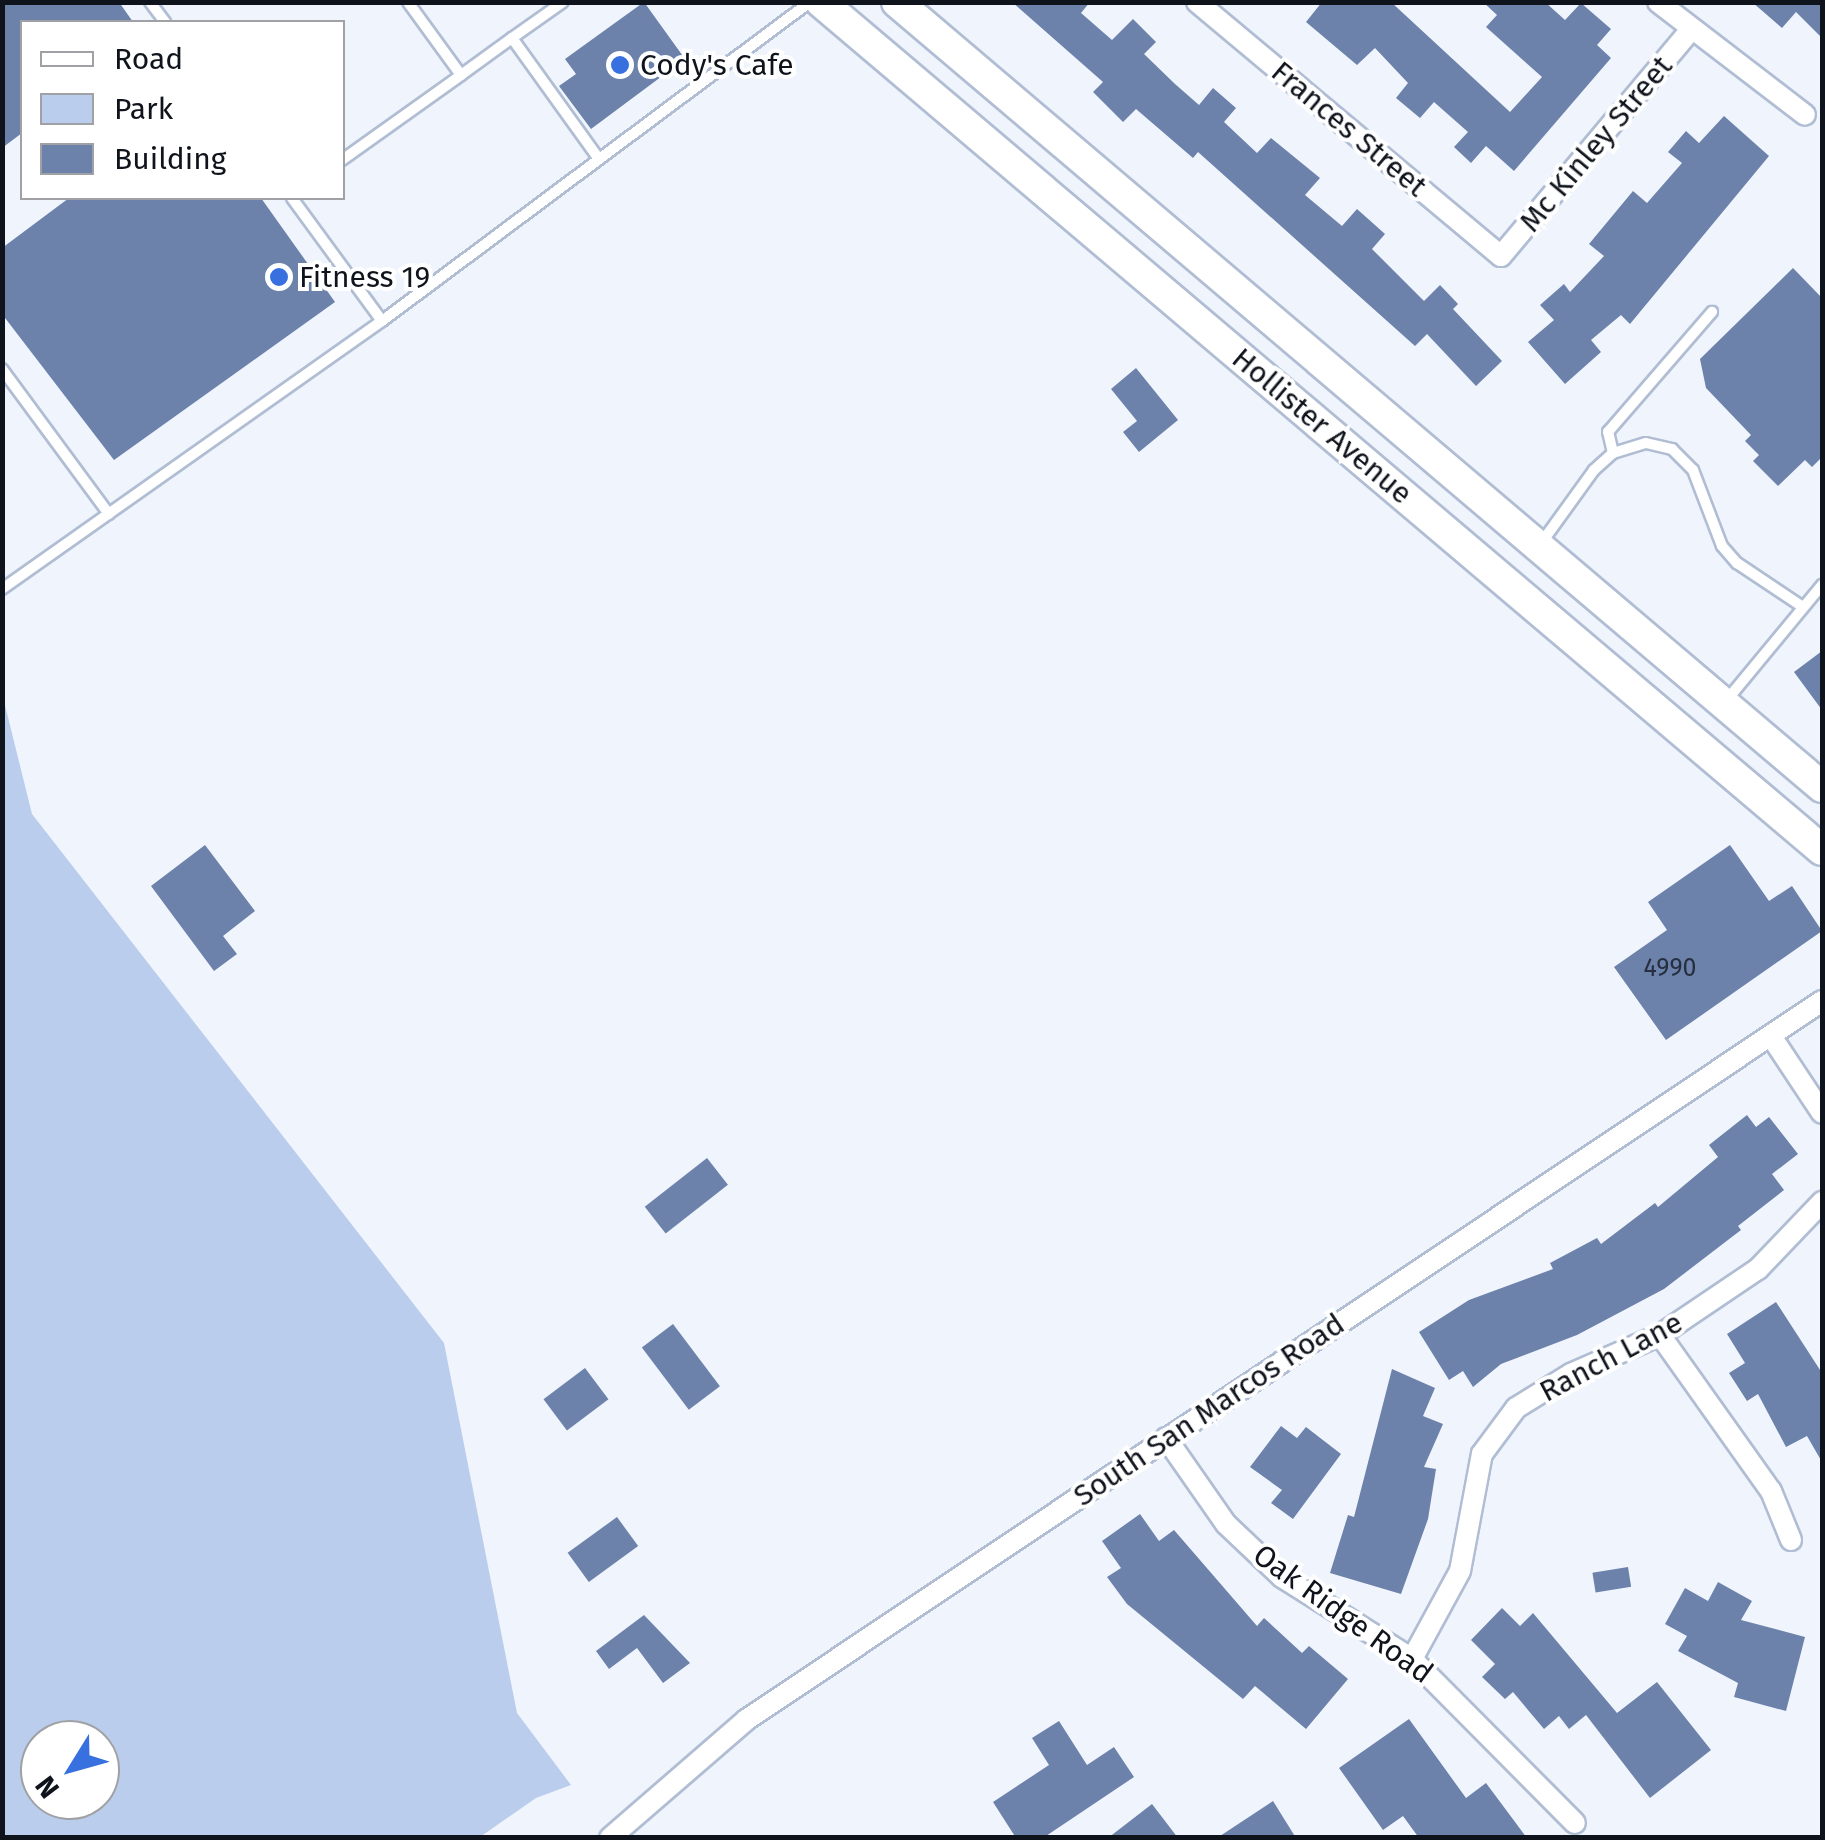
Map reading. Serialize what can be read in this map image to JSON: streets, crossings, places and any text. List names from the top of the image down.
{
  "streets": {
    "main road": ["Hollister Avenue"],
    "street": [
      "Frances Street",
      "Mc Kinley Street",
      "Ranch Lane",
      "South San Marcos Road",
      "Oak Ridge Road"
    ]
  },
  "crossings": [
    ["Frances Street", "Mc Kinley Street"],
    ["Ranch Lane", "Oak Ridge Road"],
    ["South San Marcos Road", "Oak Ridge Road"]
  ],
  "places": ["Cody's Cafe", "Fitness 19"],
  "house_numbers": ["4990"],
  "legend": ["Road", "Park", "Building"],
  "north": "bottom left"
}
